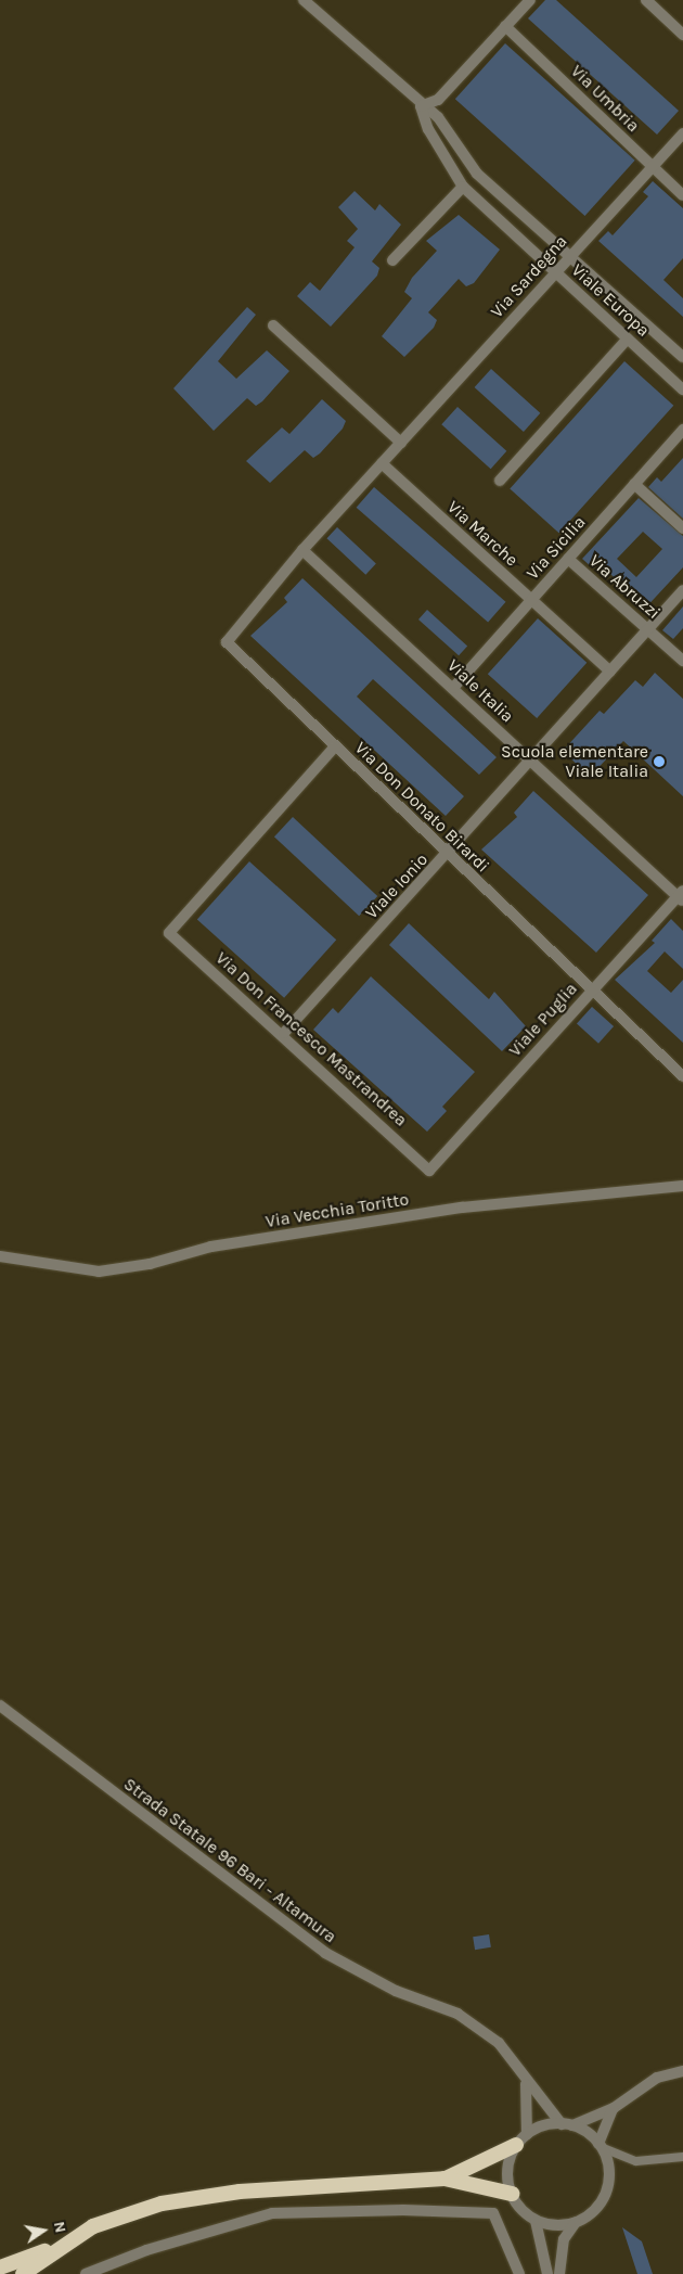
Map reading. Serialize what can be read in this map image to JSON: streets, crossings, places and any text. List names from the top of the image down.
{
  "streets": {
    "street": [
      "Via Umbria",
      "Via Sardegna",
      "Viale Europa",
      "Via Marche",
      "Via Sicilia",
      "Via Abruzzi",
      "Viale Italia",
      "Via Don Donato Birardi",
      "Viale Ionio",
      "Viale Puglia",
      "Via Don Francesco Mastrandrea",
      "Via Vecchia Toritto",
      "Strada Statale 96 Bari - Altamura"
    ]
  },
  "crossings": [
    ["Via Umbria", "Via Sardegna"],
    ["Via Sardegna", "Viale Europa"],
    ["Via Sardegna", "Via Marche"],
    ["Via Sardegna", "Viale Italia"],
    ["Via Sardegna", "Via Don Donato Birardi"],
    ["Via Marche", "Via Sicilia"],
    ["Via Marche", "Viale Ionio"],
    ["Via Sicilia", "Via Abruzzi"],
    ["Via Sicilia", "Viale Italia"],
    ["Via Abruzzi", "Viale Ionio"],
    ["Viale Italia", "Via Don Donato Birardi"],
    ["Viale Italia", "Viale Ionio"],
    ["Viale Italia", "Viale Puglia"],
    ["Via Don Donato Birardi", "Viale Ionio"],
    ["Via Don Donato Birardi", "Viale Puglia"],
    ["Via Don Donato Birardi", "Via Don Francesco Mastrandrea"],
    ["Viale Ionio", "Via Don Francesco Mastrandrea"],
    ["Viale Puglia", "Via Don Francesco Mastrandrea"]
  ],
  "places": ["Scuola elementare Viale Italia"],
  "north": "right"
}
